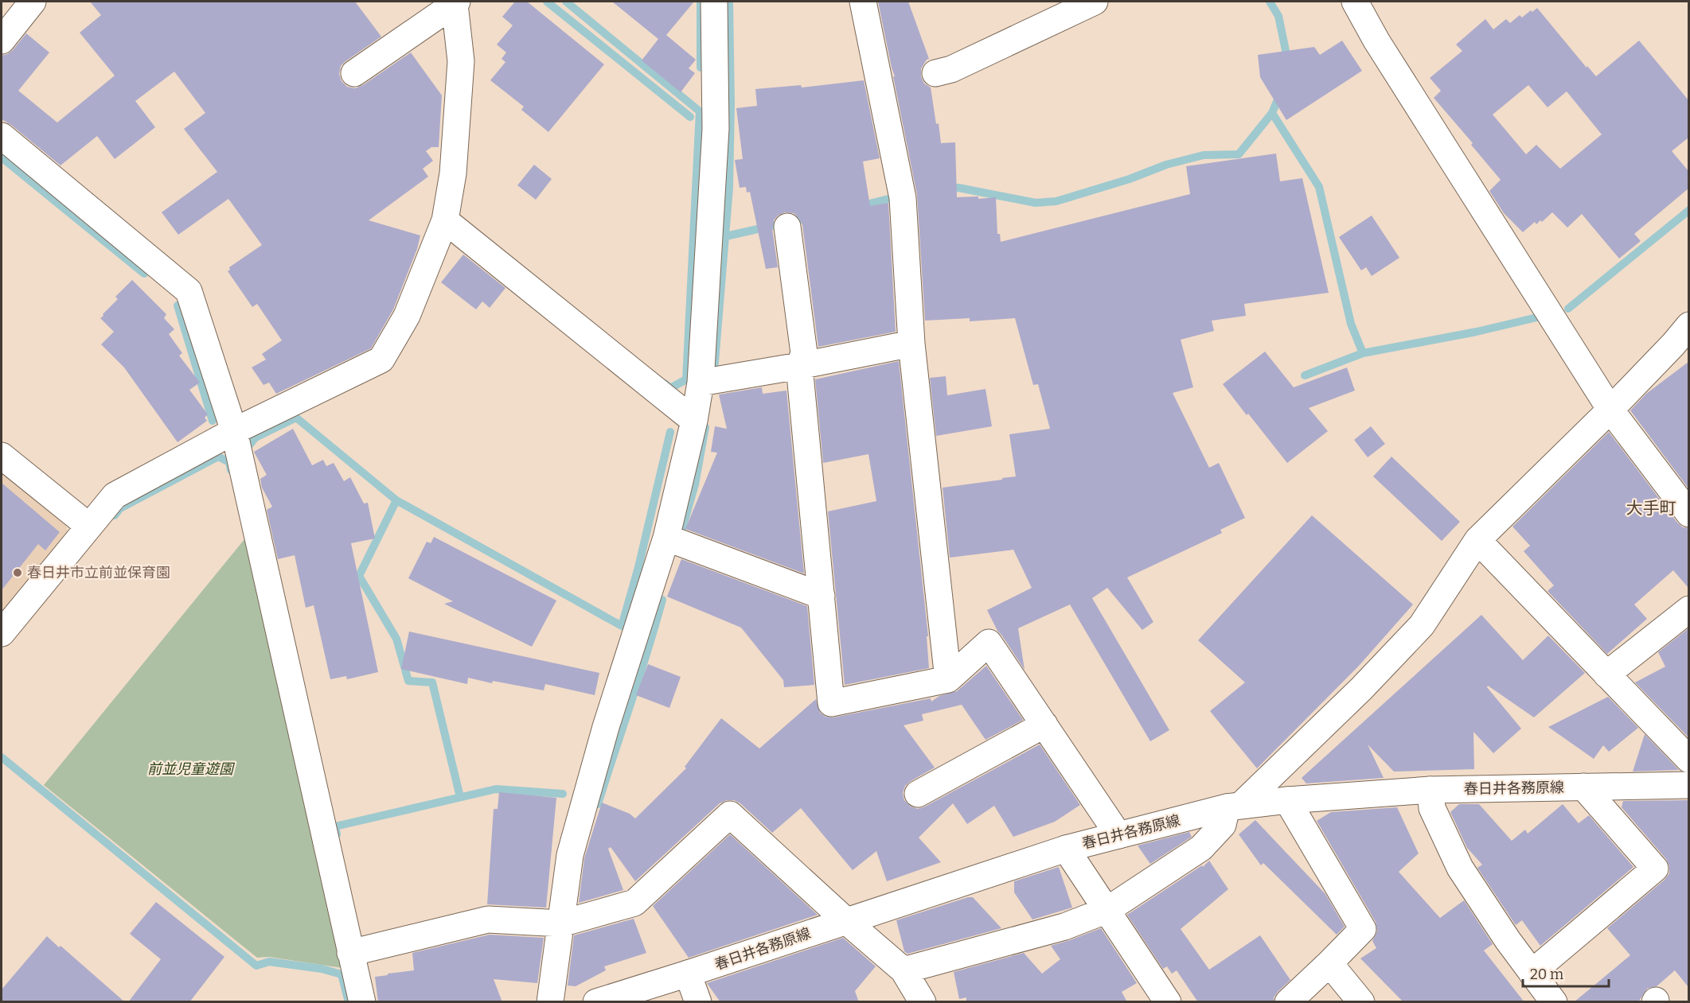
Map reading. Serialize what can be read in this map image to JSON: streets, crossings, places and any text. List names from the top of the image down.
{
  "streets": {
    "street": ["春日井各務原線"]
  },
  "districts": ["大手町"],
  "parks": ["前並児童遊園"],
  "places": ["春日井市立前並保育園"],
  "scale_bar": "20 m"
}
